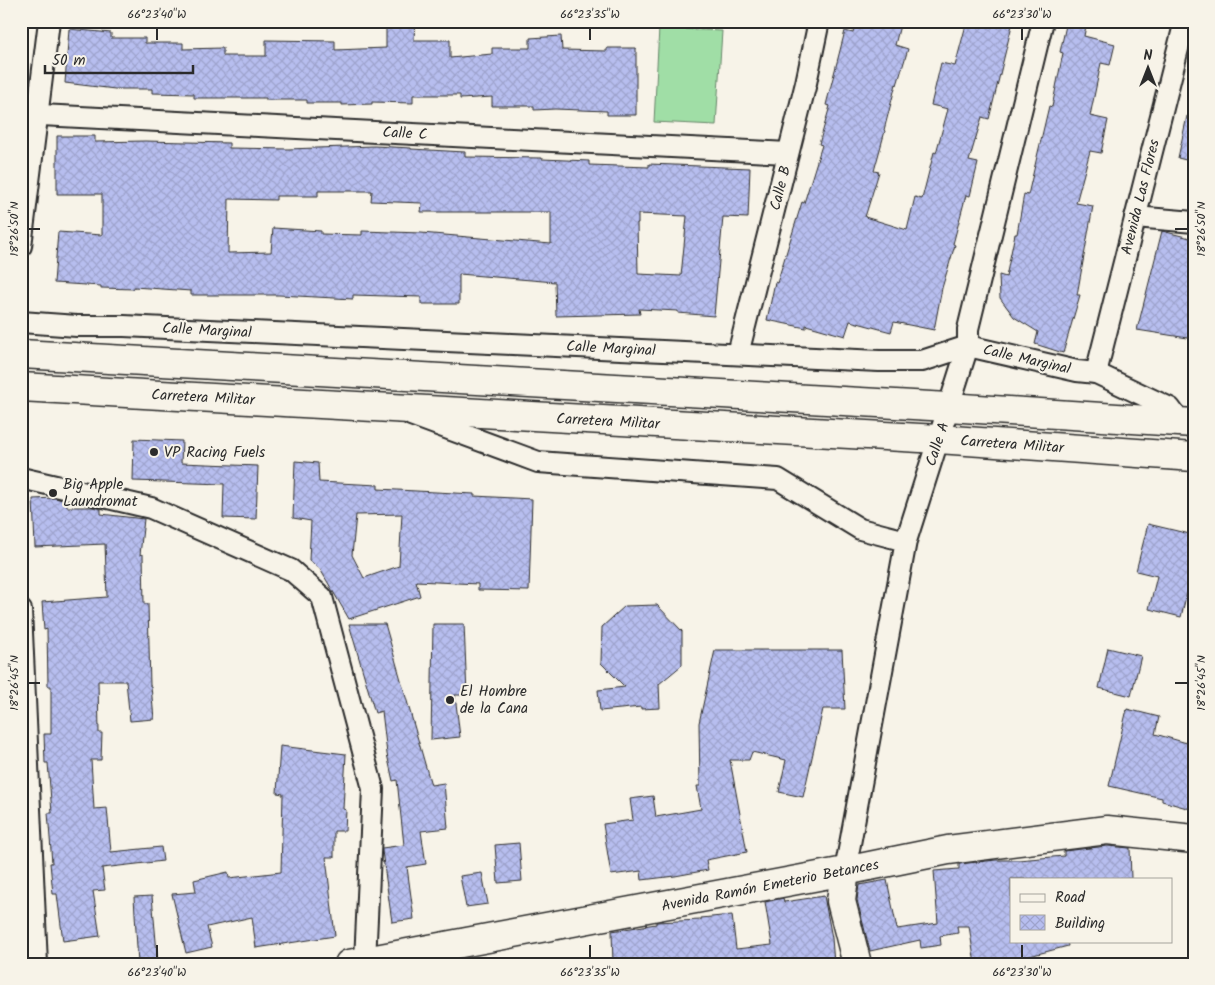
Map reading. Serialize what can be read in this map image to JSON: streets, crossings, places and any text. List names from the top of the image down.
{
  "streets": {
    "main road": ["Carretera Militar", "Avenida Ramón Emeterio Betances"],
    "street": [
      "Calle C",
      "Calle B",
      "Avenida Las Flores",
      "Calle Marginal",
      "Calle A"
    ]
  },
  "crossings": [
    ["Calle C", "Calle B"],
    ["Calle B", "Calle Marginal"],
    ["Avenida Las Flores", "Calle Marginal"],
    ["Calle Marginal", "Calle A"],
    ["Carretera Militar", "Calle A"],
    ["Calle A", "Avenida Ramón Emeterio Betances"]
  ],
  "places": ["VP Racing Fuels", "Big Apple Laundromat", "El Hombre de la Cana"],
  "legend": ["Road", "Building"],
  "scale_bar": "50 m",
  "north": "top",
  "coordinates": [
    "66°23'40\"W",
    "66°23'35\"W",
    "66°23'30\"W",
    "18°26'50\"N",
    "18°26'45\"N"
  ]
}
